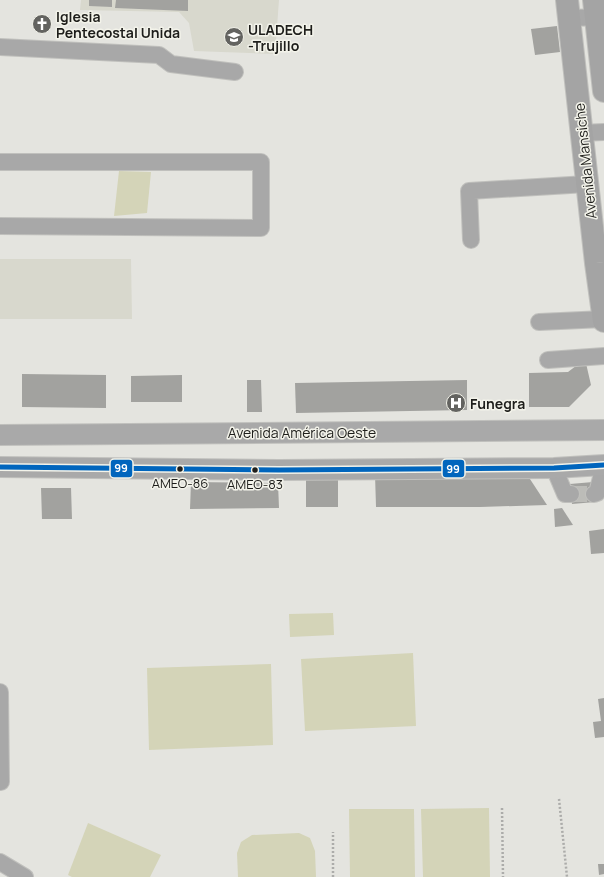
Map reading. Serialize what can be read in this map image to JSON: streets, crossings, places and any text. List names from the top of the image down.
{
  "streets": {
    "highway": ["Avenida Mansiche"],
    "main road": ["Avenida América Oeste"]
  },
  "places": {
    "church": ["Iglesia Pentecostal Unida"],
    "school or university": ["ULADECH -Trujillo"],
    "hospital": ["Funegra"],
    "other": ["AMEO-86", "AMEO-83"]
  },
  "lines": ["transit line 99"]
}
